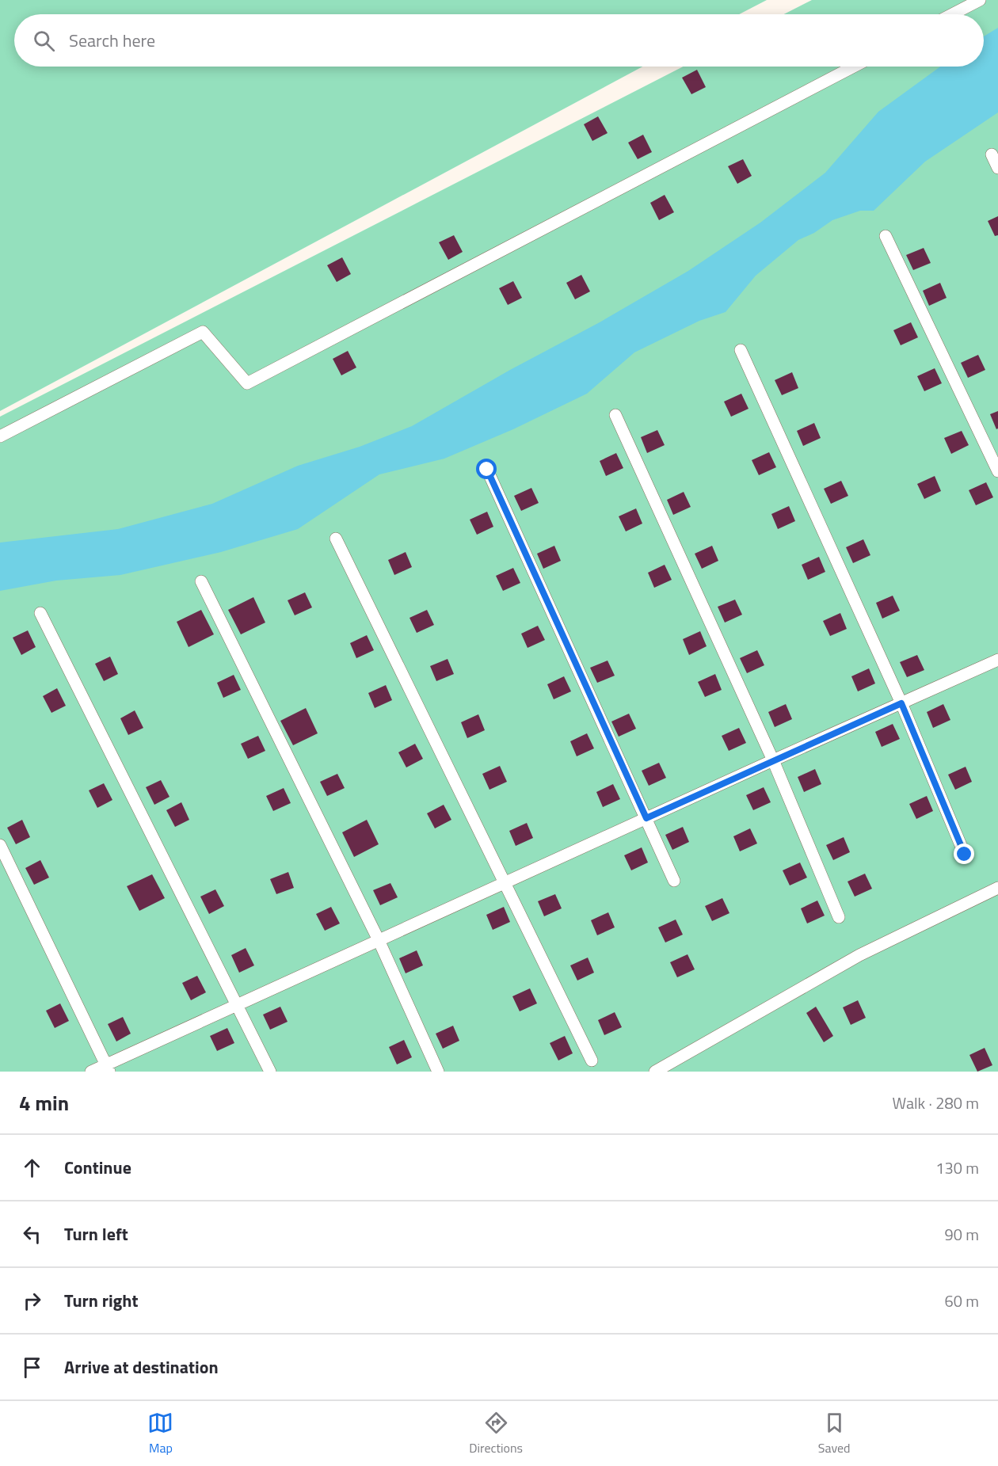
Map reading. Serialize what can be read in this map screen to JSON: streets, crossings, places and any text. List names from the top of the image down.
{
  "page": {
    "search": "Search here",
    "heading": ["4 min", "Walk · 280 m"],
    "list": [
      ["Continue", "130 m"],
      ["Turn left", "90 m"],
      ["Turn right", "60 m"],
      "Arrive at destination"
    ],
    "nav": ["Map", "Directions", "Saved"]
  }
}
